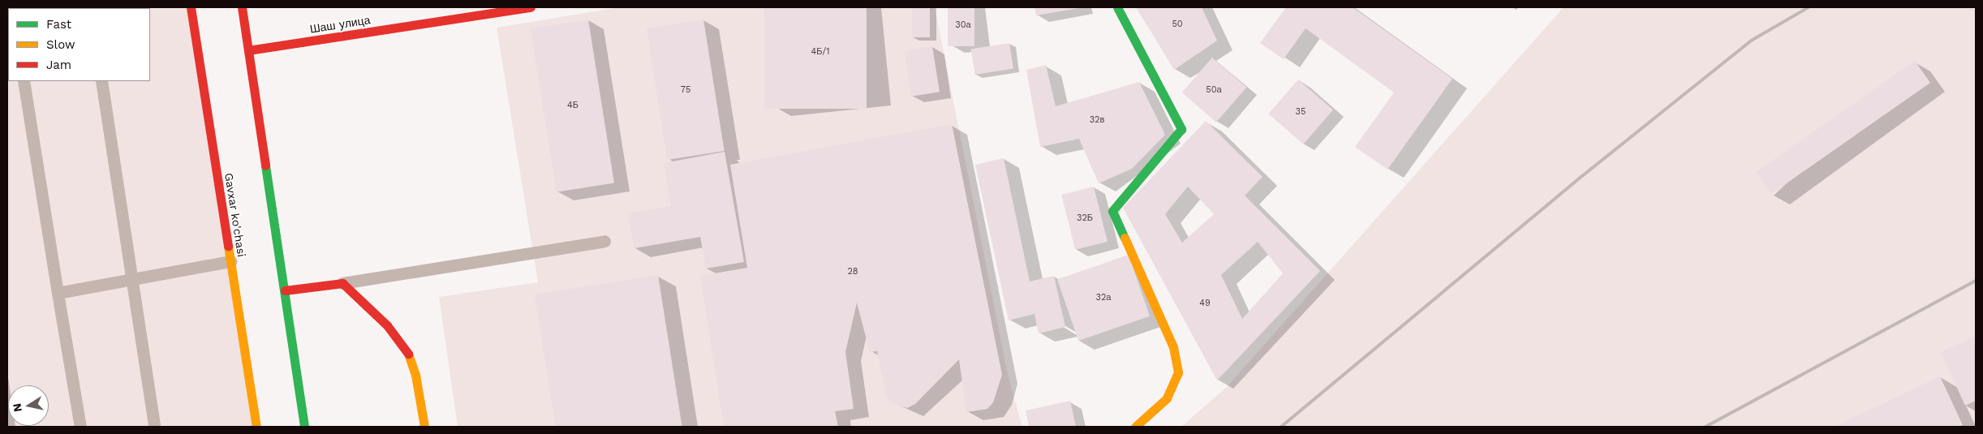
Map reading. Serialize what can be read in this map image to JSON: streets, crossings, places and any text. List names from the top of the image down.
{
  "streets": {
    "street": ["Шаш улица", "Gavxar ko'chasi"]
  },
  "house_numbers": [
    "50",
    "30а",
    "4Б/1",
    "75",
    "50а",
    "4Б",
    "35",
    "32в",
    "32Б",
    "28",
    "32а",
    "49"
  ],
  "legend": ["Fast", "Slow", "Jam"],
  "north": "left"
}
